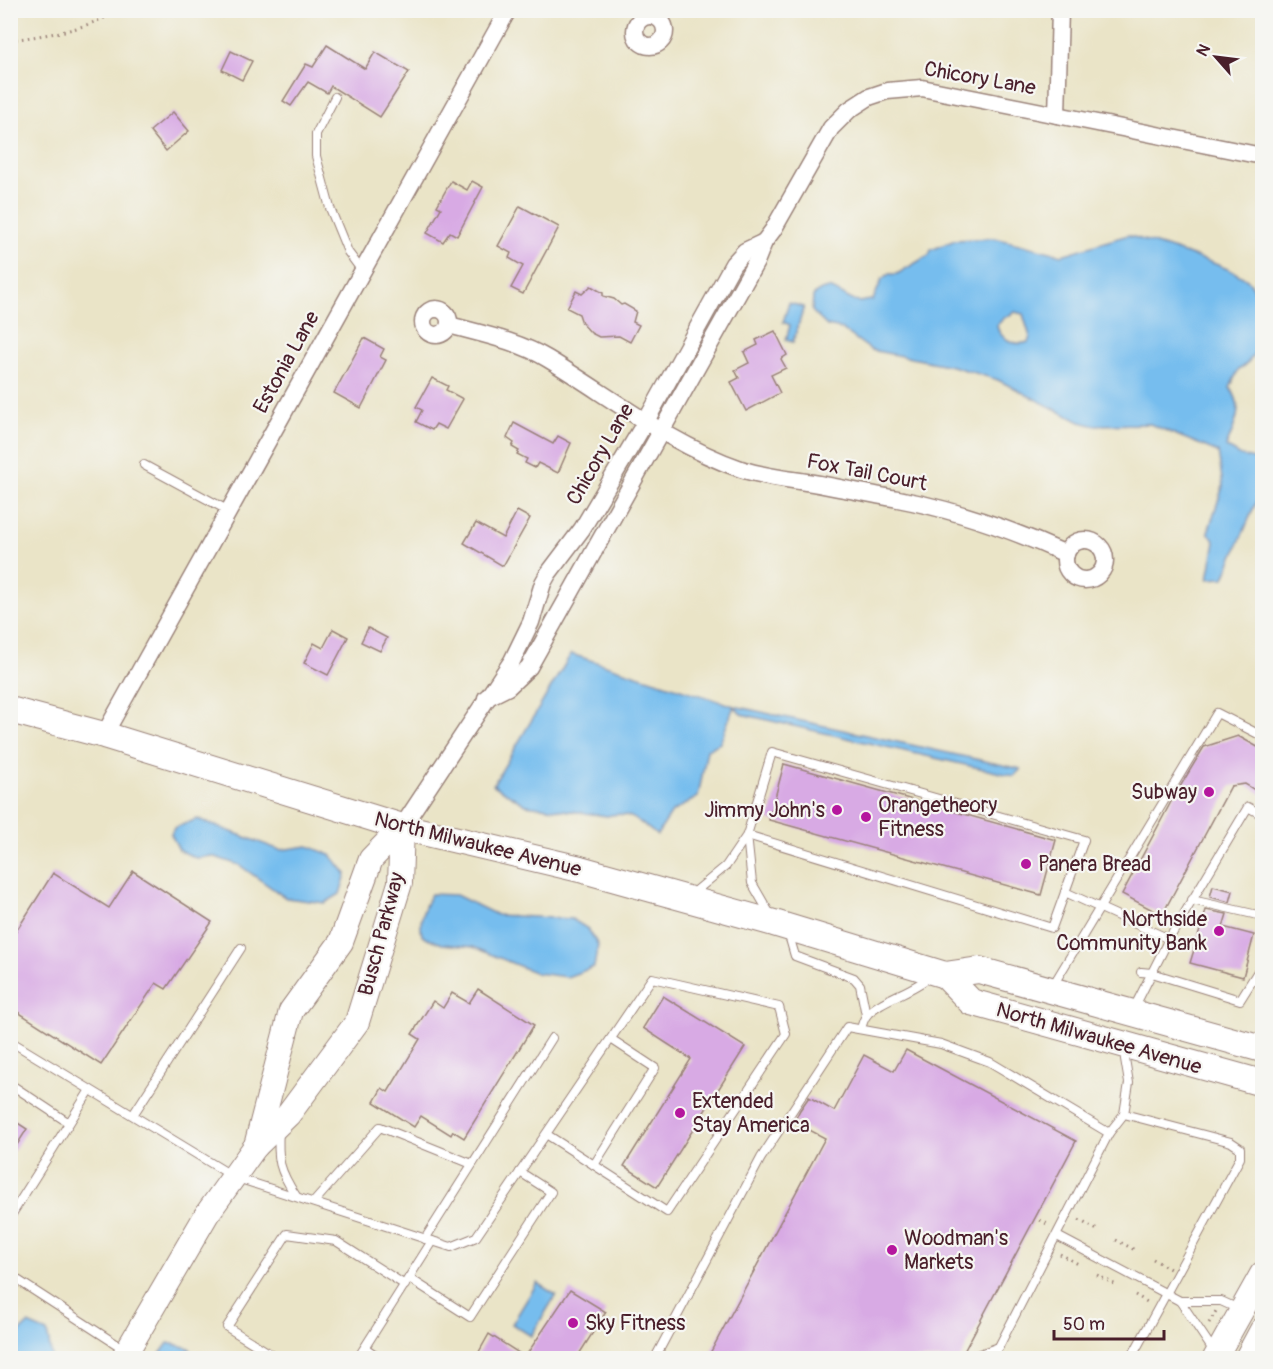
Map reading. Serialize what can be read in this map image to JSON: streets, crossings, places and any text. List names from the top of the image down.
{
  "streets": {
    "main road": ["North Milwaukee Avenue"],
    "street": [
      "Chicory Lane",
      "Estonia Lane",
      "Fox Tail Court",
      "Busch Parkway"
    ]
  },
  "crossings": [
    ["Chicory Lane", "Fox Tail Court"],
    ["Chicory Lane", "North Milwaukee Avenue"],
    ["Chicory Lane", "Busch Parkway"],
    ["Estonia Lane", "North Milwaukee Avenue"],
    ["North Milwaukee Avenue", "Busch Parkway"]
  ],
  "places": [
    "Subway",
    "Jimmy John's",
    "Orangetheory Fitness",
    "Panera Bread",
    "Northside Community Bank",
    "Extended Stay America",
    "Woodman's Markets",
    "Sky Fitness"
  ],
  "scale_bar": "50 m",
  "north": "top left"
}
